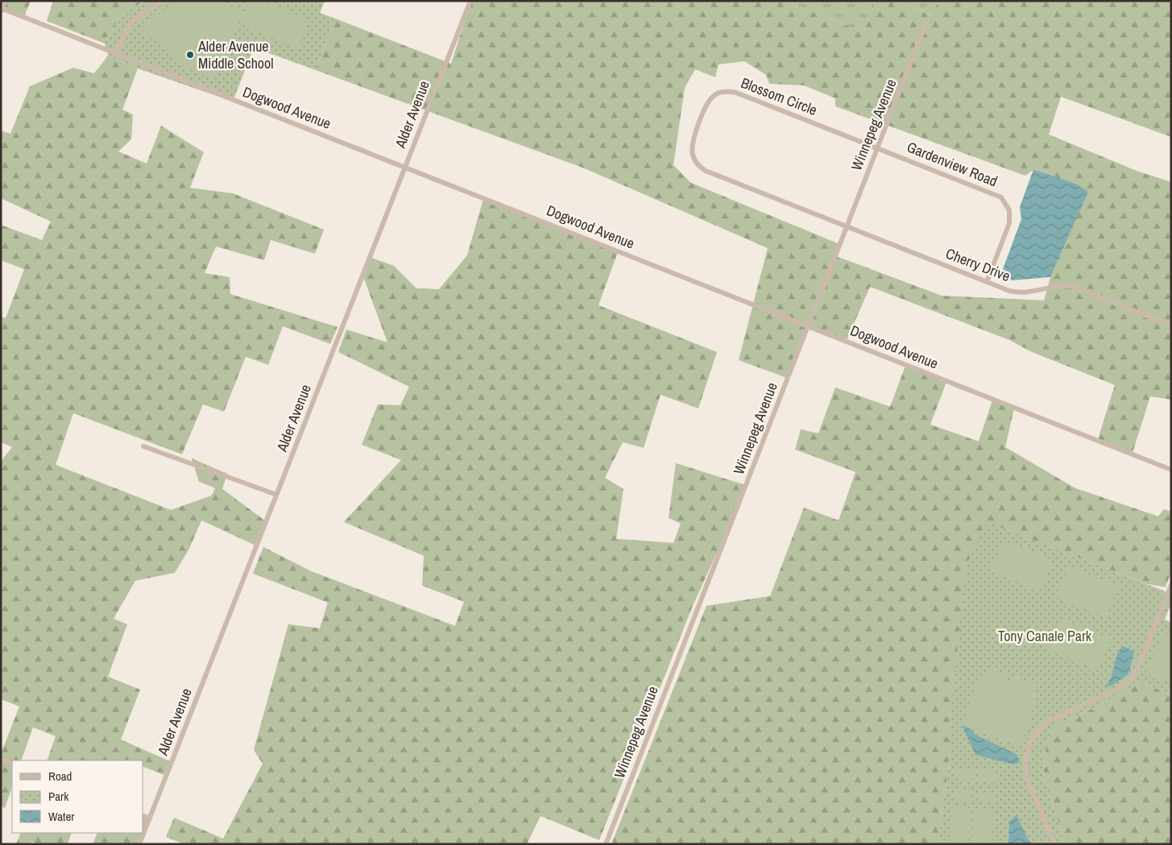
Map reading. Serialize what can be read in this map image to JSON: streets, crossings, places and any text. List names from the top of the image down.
{
  "streets": {
    "street": [
      "Blossom Circle",
      "Dogwood Avenue",
      "Alder Avenue",
      "Winnepeg Avenue",
      "Gardenview Road",
      "Cherry Drive"
    ]
  },
  "crossings": [
    ["Blossom Circle", "Winnepeg Avenue"],
    ["Blossom Circle", "Gardenview Road"],
    ["Blossom Circle", "Cherry Drive"],
    ["Dogwood Avenue", "Alder Avenue"],
    ["Dogwood Avenue", "Winnepeg Avenue"],
    ["Winnepeg Avenue", "Gardenview Road"],
    ["Winnepeg Avenue", "Cherry Drive"],
    ["Gardenview Road", "Cherry Drive"]
  ],
  "parks": ["Tony Canale Park"],
  "places": ["Alder Avenue Middle School"],
  "legend": ["Road", "Park", "Water"]
}
